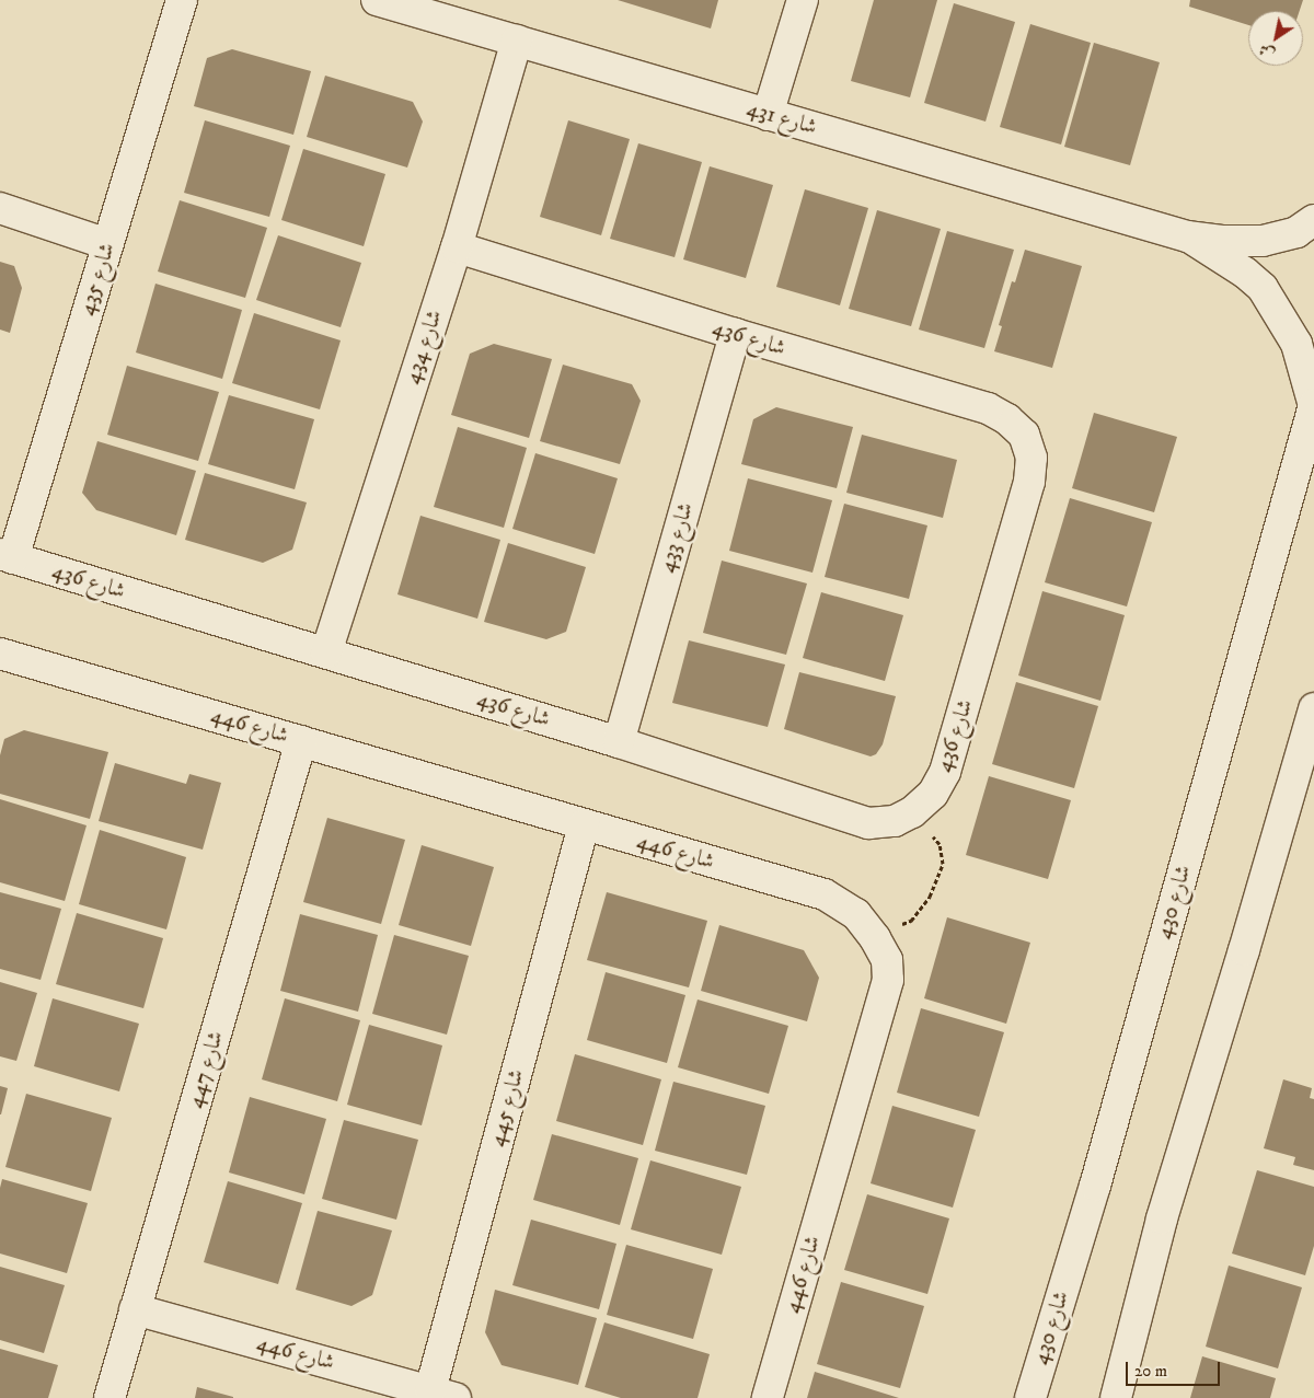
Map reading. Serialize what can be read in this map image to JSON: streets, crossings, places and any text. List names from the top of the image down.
{
  "streets": {
    "street": [
      "شارع 431",
      "شارع 435",
      "شارع 436",
      "شارع 434",
      "شارع 433",
      "شارع 446",
      "شارع 430",
      "شارع 447",
      "شارع 445"
    ]
  },
  "crossings": [
    ["شارع 431", "شارع 434"],
    ["شارع 431", "شارع 430"],
    ["شارع 435", "شارع 436"],
    ["شارع 436", "شارع 434"],
    ["شارع 436", "شارع 433"],
    ["شارع 446", "شارع 447"],
    ["شارع 446", "شارع 445"]
  ],
  "scale_bar": "20 m",
  "north": "bottom left"
}
